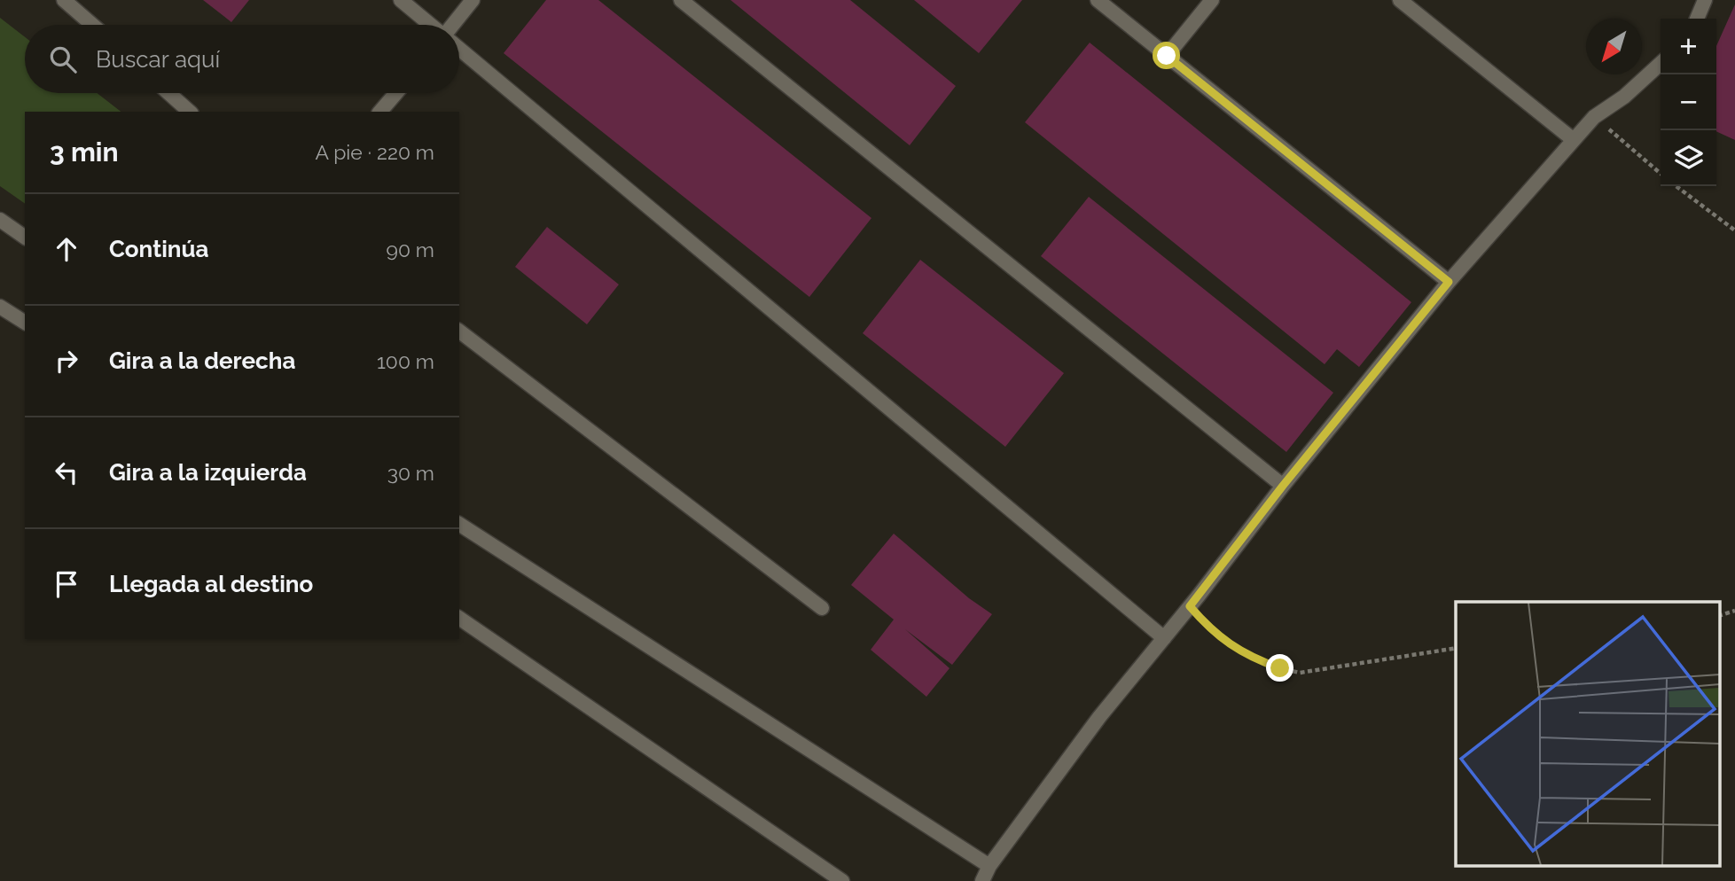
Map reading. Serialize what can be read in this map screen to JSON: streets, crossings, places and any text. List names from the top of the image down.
{
  "north": "bottom left",
  "page": {
    "map_buttons": ["+", "−"],
    "search": "Buscar aquí",
    "heading": ["3 min", "A pie · 220 m"],
    "list": [
      ["Continúa", "90 m"],
      ["Gira a la derecha", "100 m"],
      ["Gira a la izquierda", "30 m"],
      "Llegada al destino"
    ]
  }
}
